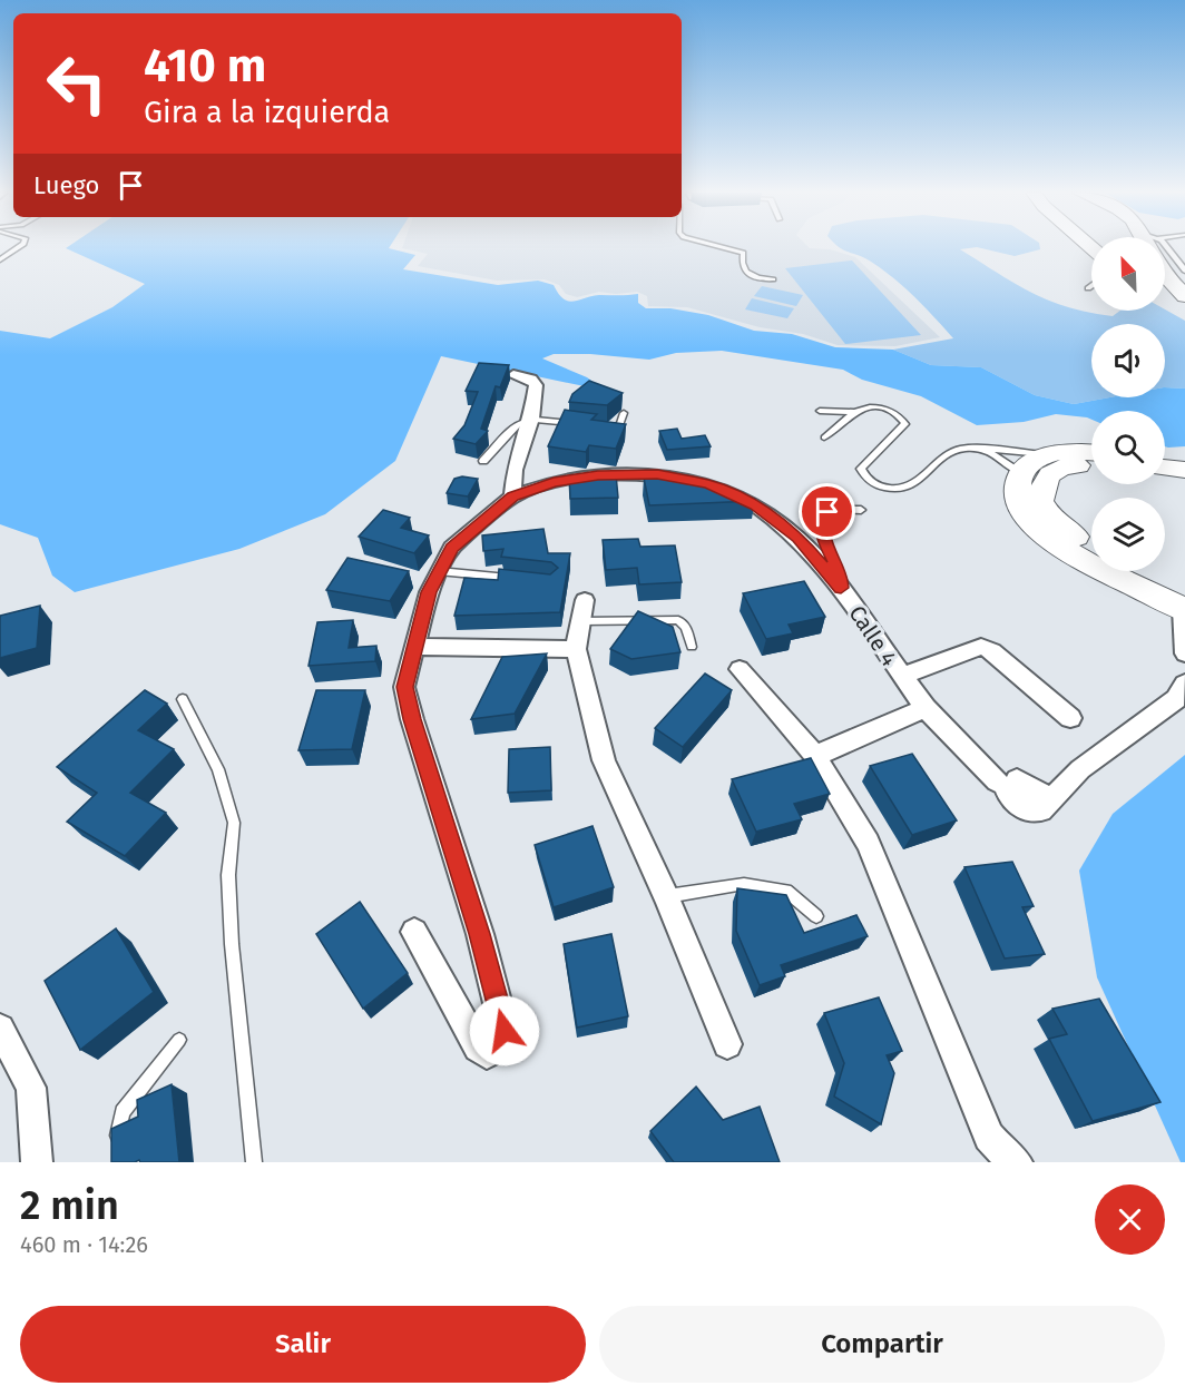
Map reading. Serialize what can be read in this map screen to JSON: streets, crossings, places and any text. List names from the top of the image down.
{
  "streets": {
    "street": ["Calle 4"]
  },
  "north": "top left",
  "page": {
    "turn": ["410 m", "Gira a la izquierda"],
    "then": "Luego",
    "heading": ["2 min", "460 m · 14:26"],
    "buttons": ["Salir", "Compartir"]
  }
}
